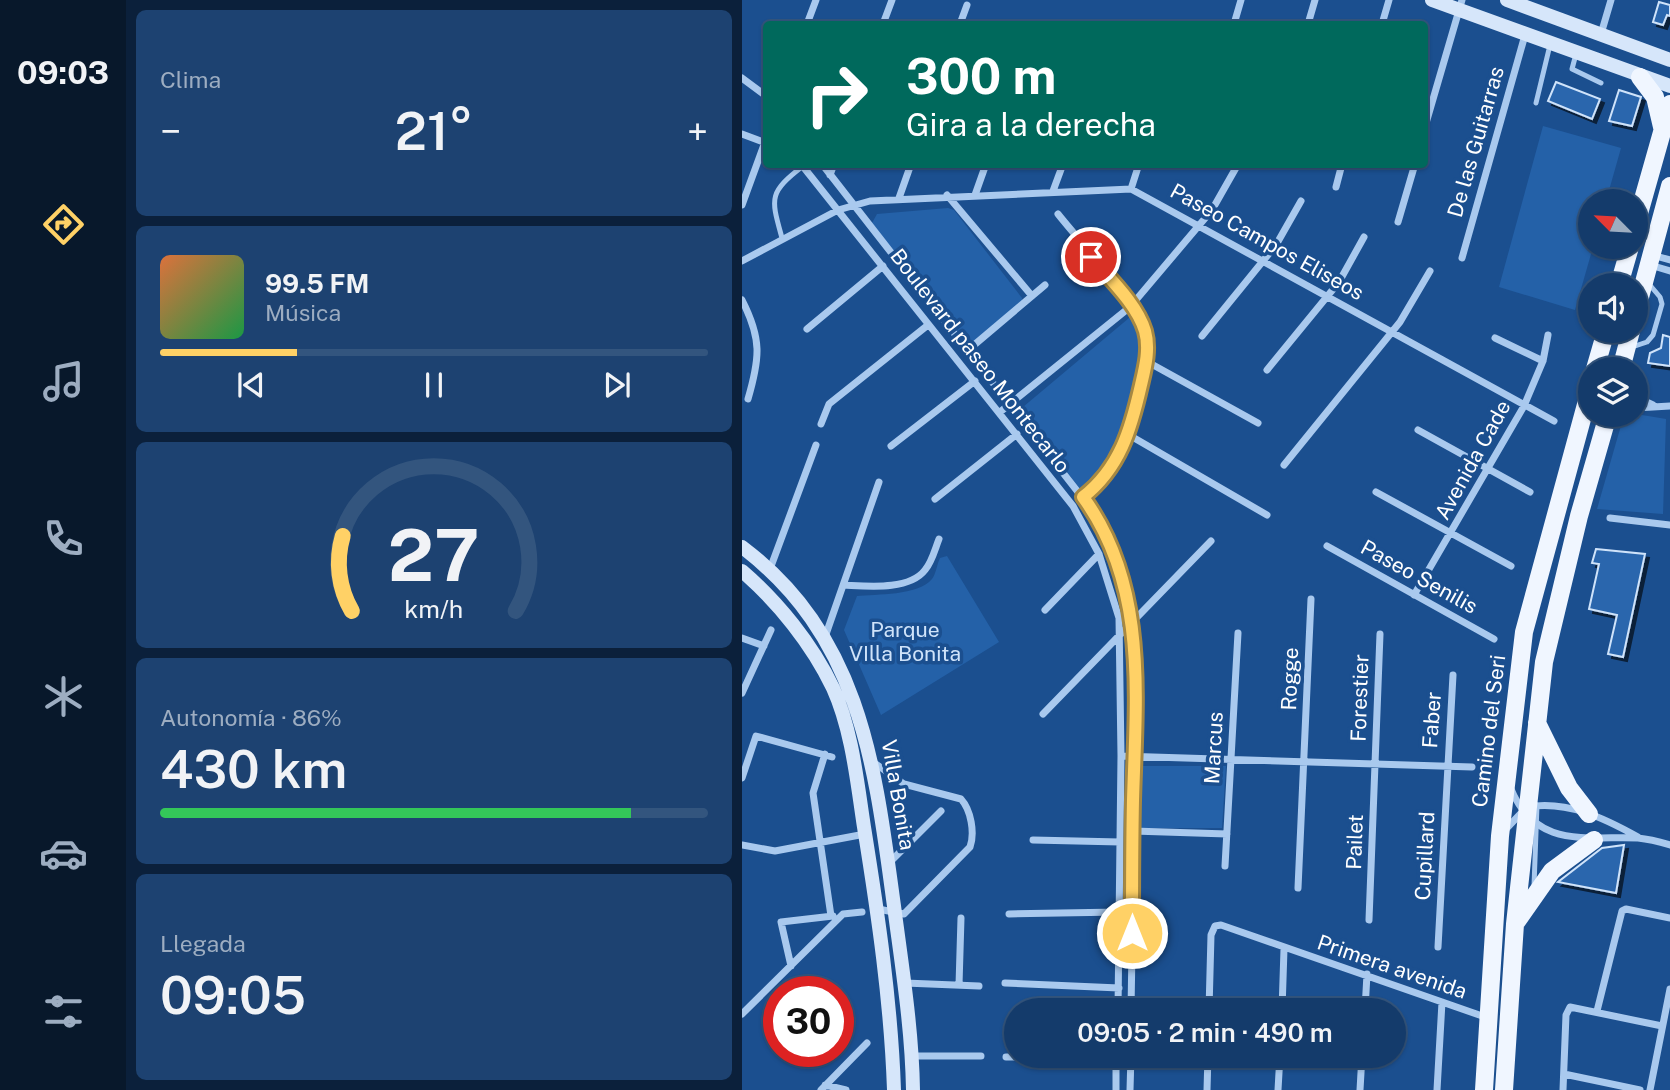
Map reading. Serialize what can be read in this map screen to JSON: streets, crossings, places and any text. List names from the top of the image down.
{
  "streets": {
    "main road": ["Camino del Seri"],
    "street": [
      "De las Guitarras",
      "Paseo Campos Eliseos",
      "Boulevard paseo Montecarlo",
      "Avenida Cade",
      "Paseo Senilis",
      "Rogge",
      "Forestier",
      "Faber",
      "Marcus",
      "Villa Bonita",
      "Pailet",
      "Cupillard",
      "Primera avenida"
    ]
  },
  "crossings": [
    ["Paseo Campos Eliseos", "Boulevard paseo Montecarlo"],
    ["Paseo Campos Eliseos", "Avenida Cade"],
    ["Avenida Cade", "Paseo Senilis"],
    ["Forestier", "Pailet"],
    ["Faber", "Cupillard"],
    ["Camino del Seri", "Primera avenida"]
  ],
  "parks": ["Parque VIlla Bonita"],
  "north": "top left",
  "page": {
    "tabs": "09:03",
    "tile": [
      "Clima",
      ["Autonomía · 86%", "430 km"],
      ["Llegada", "09:05"]
    ],
    "turn": ["300 m", "Gira a la derecha"],
    "heat": ["−", "21°", "+"],
    "song": ["99.5 FM", "Música"],
    "limit": "30",
    "trip": "09:05 · 2 min · 490 m",
    "gauge": ["27", "km/h"]
  }
}
